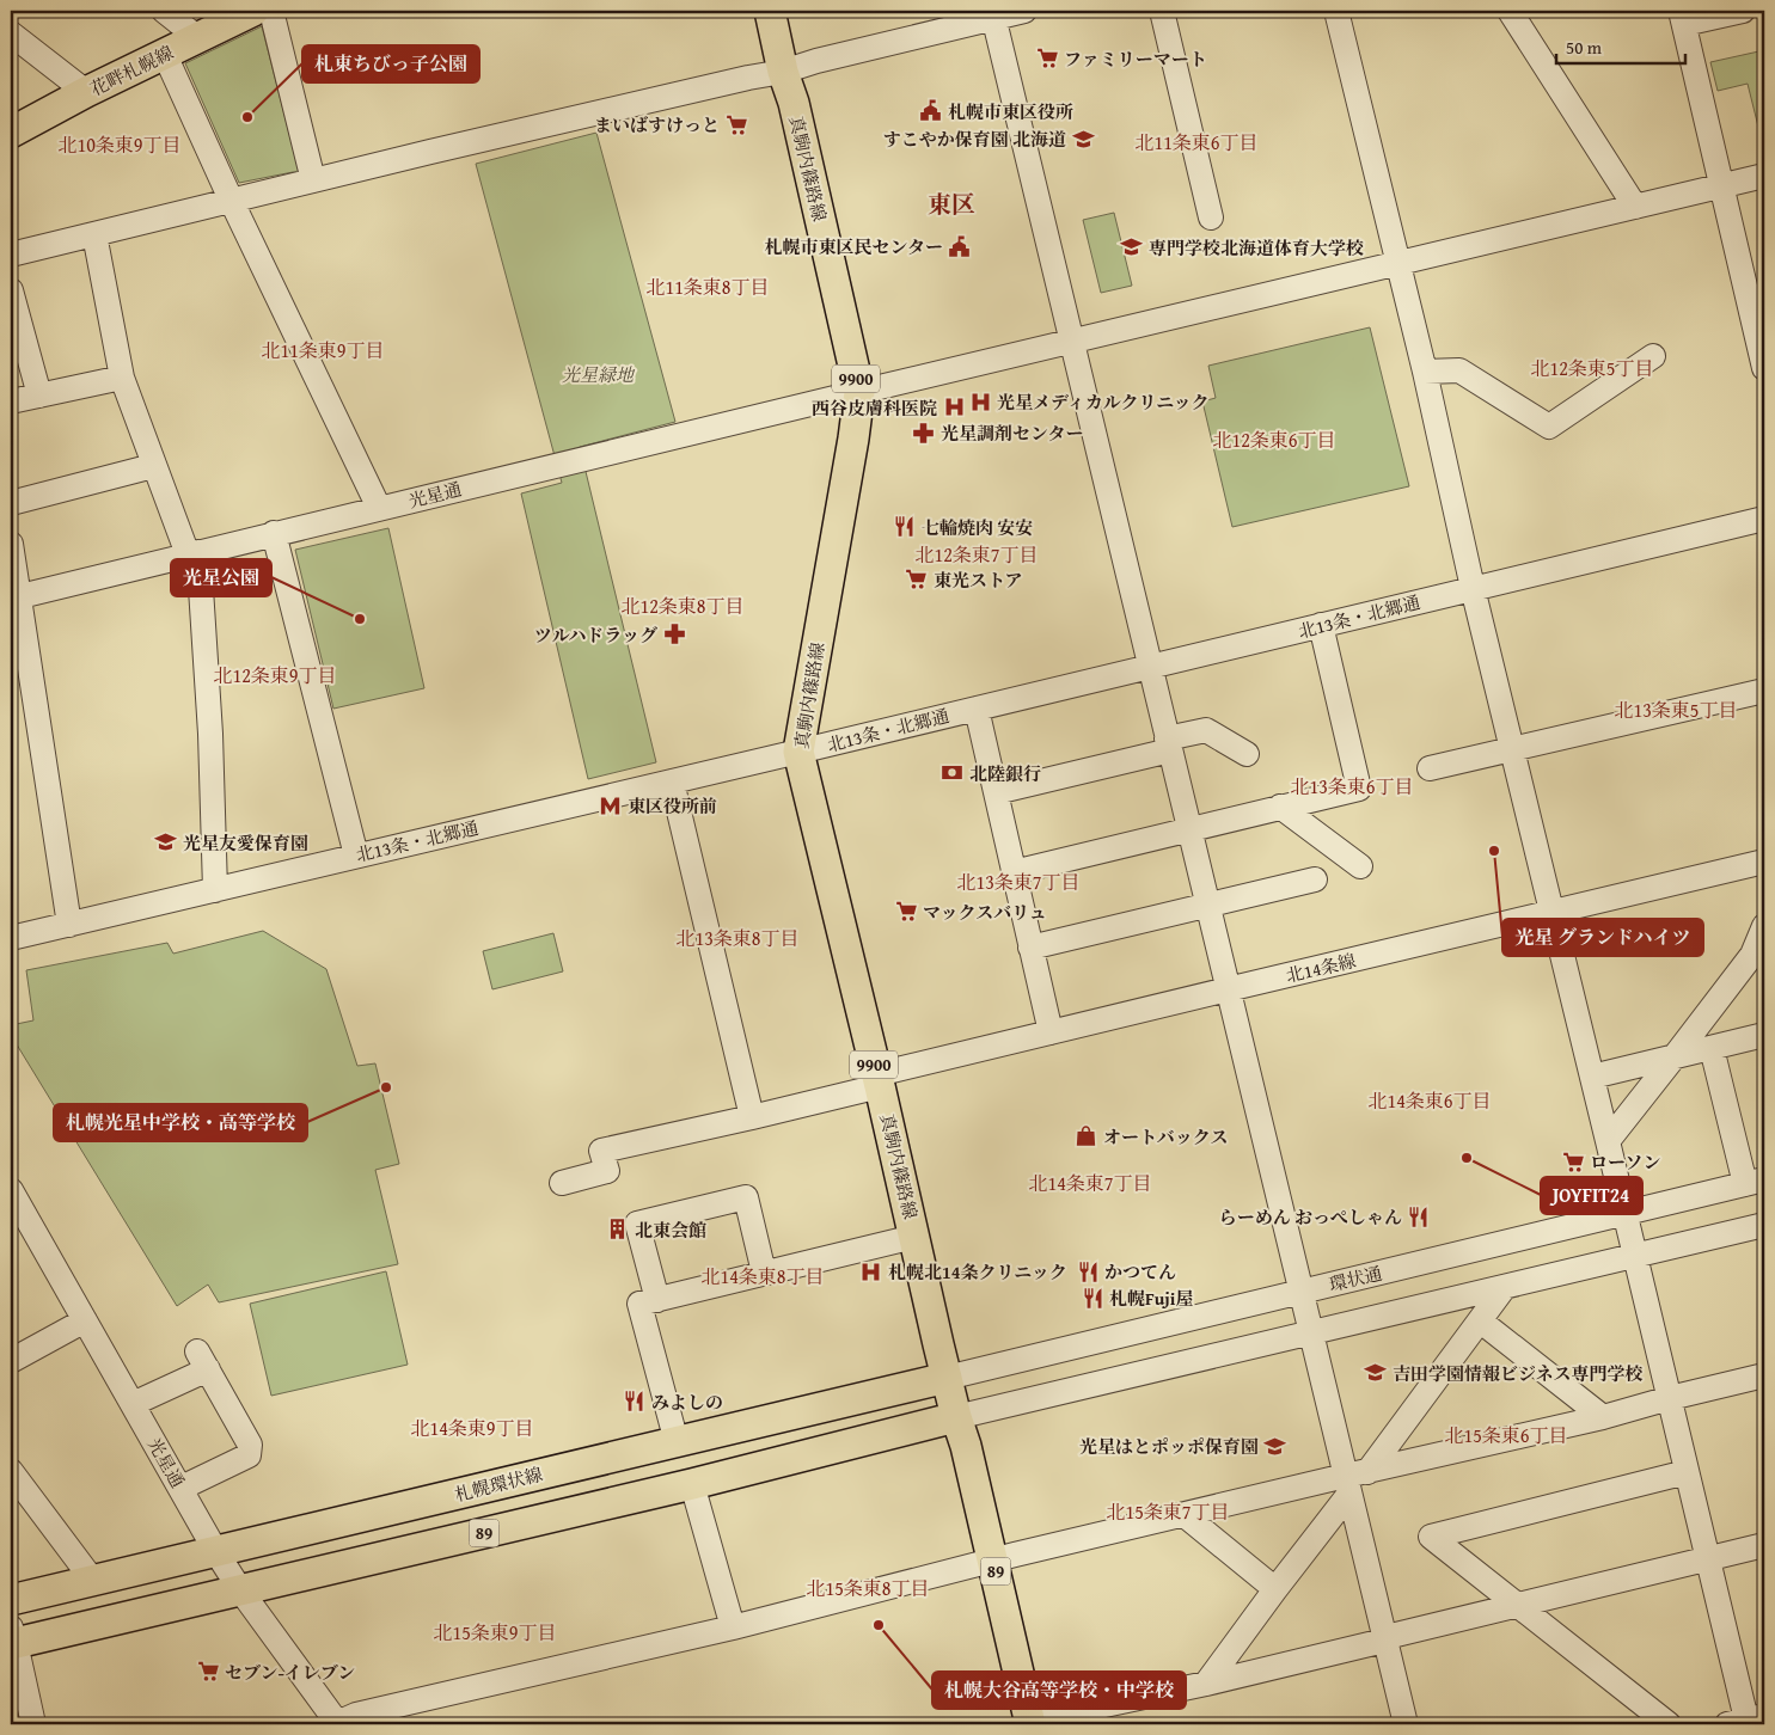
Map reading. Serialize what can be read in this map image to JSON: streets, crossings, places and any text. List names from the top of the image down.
{
  "streets": {
    "main road": [
      "花畔札幌線",
      "真駒内篠路線",
      "9900",
      "札幌環状線",
      "89"
    ],
    "street": [
      "光星通",
      "北13条・北郷通",
      "北14条線",
      "環状通"
    ]
  },
  "crossings": [
    ["真駒内篠路線", "光星通"],
    ["真駒内篠路線", "北13条・北郷通"],
    ["真駒内篠路線", "北14条線"],
    ["真駒内篠路線", "環状通"],
    ["真駒内篠路線", "札幌環状線"],
    ["真駒内篠路線", "89"],
    ["光星通", "札幌環状線"],
    ["光星通", "89"],
    ["環状通", "札幌環状線"],
    ["環状通", "89"],
    ["札幌環状線", "89"]
  ],
  "districts": [
    "北11条東6丁目",
    "北10条東9丁目",
    "東区",
    "北11条東8丁目",
    "北11条東9丁目",
    "北12条東5丁目",
    "北12条東6丁目",
    "北12条東7丁目",
    "北12条東8丁目",
    "北12条東9丁目",
    "北13条東5丁目",
    "北13条東6丁目",
    "北13条東7丁目",
    "北13条東8丁目",
    "北14条東6丁目",
    "北14条東7丁目",
    "北14条東8丁目",
    "北14条東9丁目",
    "北15条東6丁目",
    "北15条東7丁目",
    "北15条東8丁目",
    "北15条東9丁目"
  ],
  "parks": ["光星緑地"],
  "places": {
    "supermarket": [
      "ファミリーマート",
      "まいばすけっと",
      "東光ストア",
      "マックスバリュ",
      "ローソン",
      "セブン-イレブン"
    ],
    "public building": ["札幌市東区役所", "札幌市東区民センター"],
    "other": [
      "札東ちびっ子公園",
      "光星公園",
      "光星 グランドハイツ",
      "札幌光星中学校・高等学校",
      "JOYFIT24",
      "札幌大谷高等学校・中学校"
    ],
    "school or university": [
      "すこやか保育園 北海道",
      "専門学校北海道体育大学校",
      "光星友愛保育園",
      "吉田学園情報ビジネス専門学校",
      "光星はとポッポ保育園"
    ],
    "hospital": ["光星メディカルクリニック", "西谷皮膚科医院", "札幌北14条クリニック"],
    "pharmacy": ["光星調剤センター", "ツルハドラッグ"],
    "restaurant": [
      "七輪焼肉 安安",
      "らーめん おっぺしゃん",
      "かつてん",
      "札幌Fuji屋",
      "みよしの"
    ],
    "bank": ["北陸銀行"],
    "metro station": ["東区役所前"],
    "shop": ["オートバックス"],
    "building": ["北東会館"]
  },
  "scale_bar": "50 m"
}
